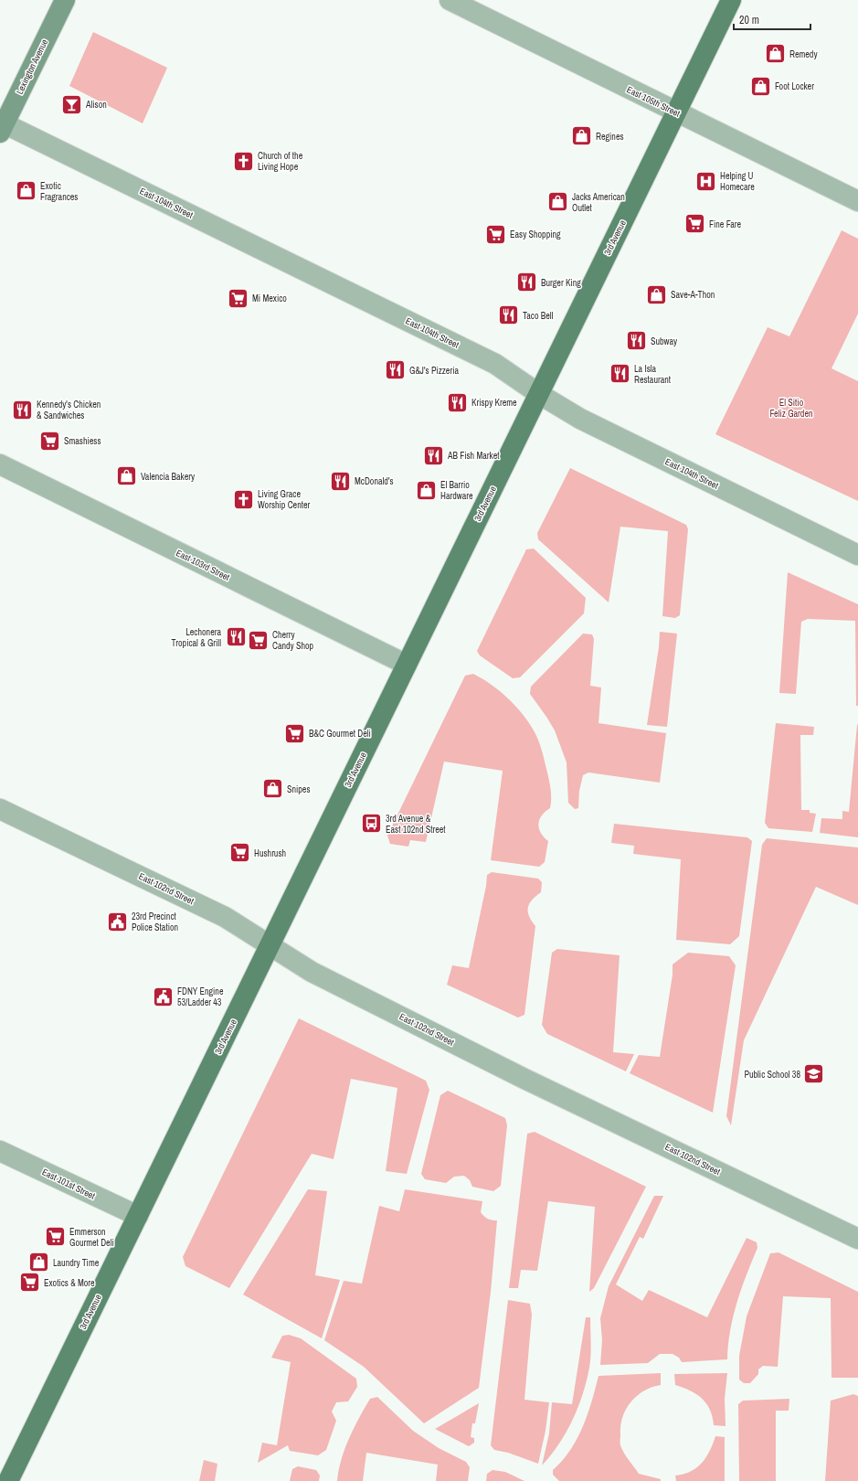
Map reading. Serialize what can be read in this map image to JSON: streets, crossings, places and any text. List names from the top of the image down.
{
  "streets": {
    "main road": ["Lexington Avenue", "3rd Avenue"],
    "street": [
      "East 105th Street",
      "East 104th Street",
      "East 103rd Street",
      "East 102nd Street",
      "East 101st Street"
    ]
  },
  "crossings": [
    ["Lexington Avenue", "East 104th Street"],
    ["East 105th Street", "3rd Avenue"],
    ["East 104th Street", "3rd Avenue"],
    ["3rd Avenue", "East 103rd Street"],
    ["3rd Avenue", "East 102nd Street"],
    ["3rd Avenue", "East 101st Street"]
  ],
  "parks": ["El Sitio Feliz Garden"],
  "places": {
    "shop": [
      "Remedy",
      "Foot Locker",
      "Regines",
      "Exotic Fragrances",
      "Jacks American Outlet",
      "Save-A-Thon",
      "Valencia Bakery",
      "El Barrio Hardware",
      "Snipes",
      "Laundry Time"
    ],
    "bar": ["Alison"],
    "church": ["Church of the Living Hope", "Living Grace Worship Center"],
    "hospital": ["Helping U Homecare"],
    "supermarket": [
      "Fine Fare",
      "Easy Shopping",
      "Mi Mexico",
      "Smashiess",
      "Cherry Candy Shop",
      "B&C Gourmet Deli",
      "Hushrush",
      "Emmerson Gourmet Deli",
      "Exotics & More"
    ],
    "restaurant": [
      "Burger King",
      "Taco Bell",
      "Subway",
      "G&J's Pizzeria",
      "La Isla Restaurant",
      "Krispy Kreme",
      "Kennedy's Chicken & Sandwiches",
      "AB Fish Market",
      "McDonald's",
      "Lechonera Tropical & Grill"
    ],
    "bus stop": ["3rd Avenue & East 102nd Street"],
    "public building": ["23rd Precinct Police Station", "FDNY Engine 53/Ladder 43"],
    "school or university": ["Public School 38"]
  },
  "scale_bar": "20 m"
}
